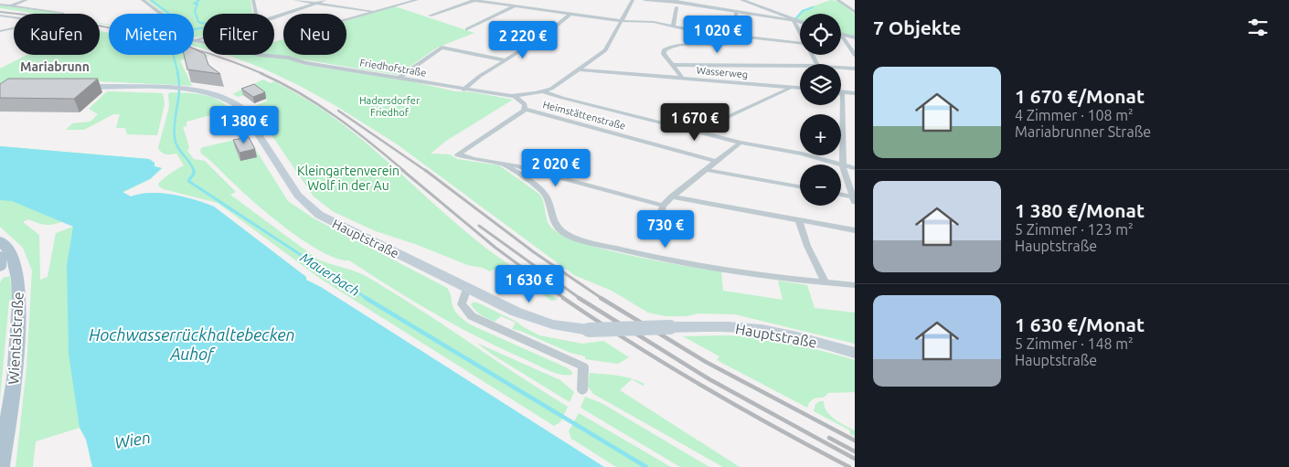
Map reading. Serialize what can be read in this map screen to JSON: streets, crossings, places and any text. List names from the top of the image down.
{
  "streets": {
    "main road": ["Hauptstraße", "Wientalstraße"],
    "street": ["Friedhofstraße", "Wasserweg", "Heimstättenstraße"]
  },
  "districts": ["Mariabrunn"],
  "water": ["Mauerbach", "Hochwasserrückhaltebecken Auhof", "Wien"],
  "parks": ["Hadersdorfer Friedhof", "Kleingartenverein Wolf in der Au"],
  "page": {
    "heading": "7 Objekte",
    "map_buttons": ["+", "−"],
    "chip": [
      "Kaufen",
      "Mieten",
      "Filter",
      "Neu"
    ],
    "price": [
      "1 020 €",
      "2 220 €",
      "1 670 €",
      "1 380 €",
      "2 020 €",
      "730 €",
      "1 630 €"
    ],
    "list": [
      {
        "name": "1 670 €/Monat",
        "note": "4 Zimmer · 108 m² · Mariabrunner Straße"
      },
      {
        "name": "1 380 €/Monat",
        "note": "5 Zimmer · 123 m² · Hauptstraße"
      },
      {
        "name": "1 630 €/Monat",
        "note": "5 Zimmer · 148 m² · Hauptstraße"
      }
    ]
  }
}
